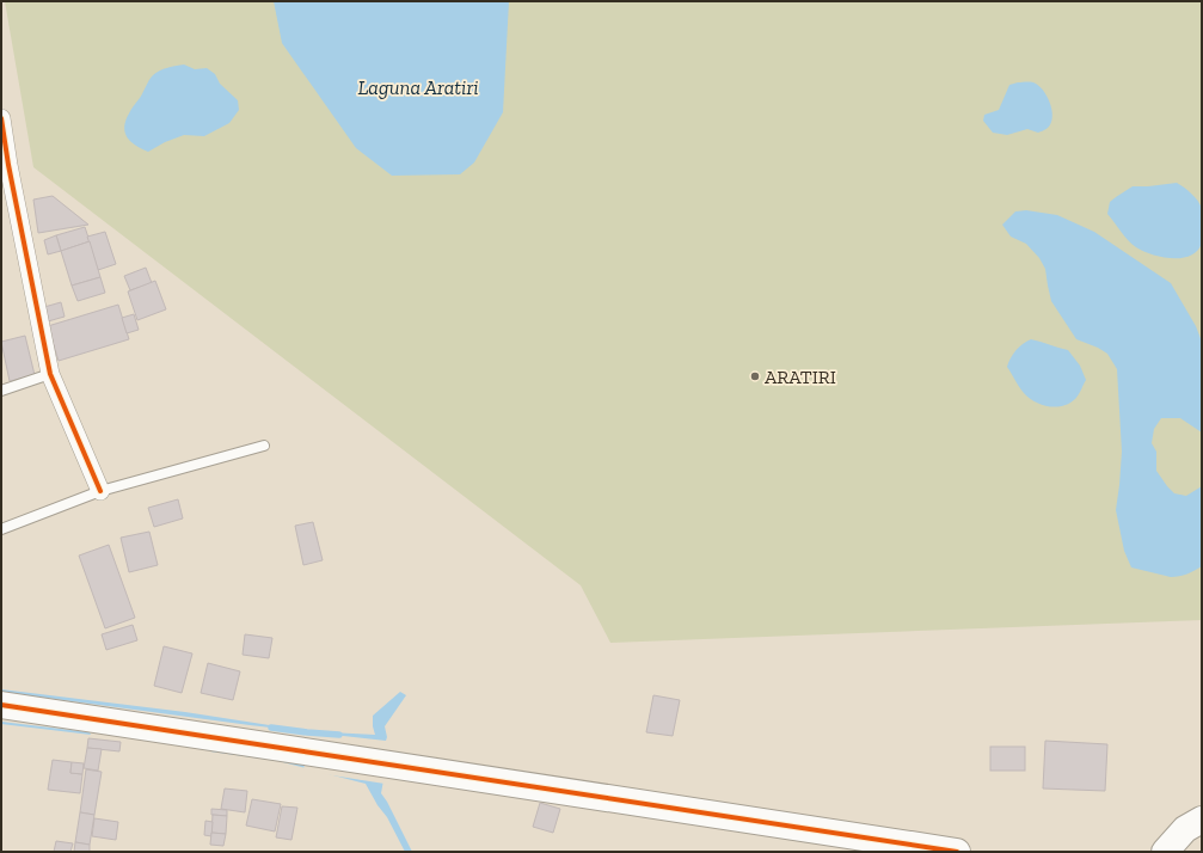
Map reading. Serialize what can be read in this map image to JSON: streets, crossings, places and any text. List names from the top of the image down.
{
  "water": ["Laguna Aratiri"],
  "places": ["ARATIRI"]
}
